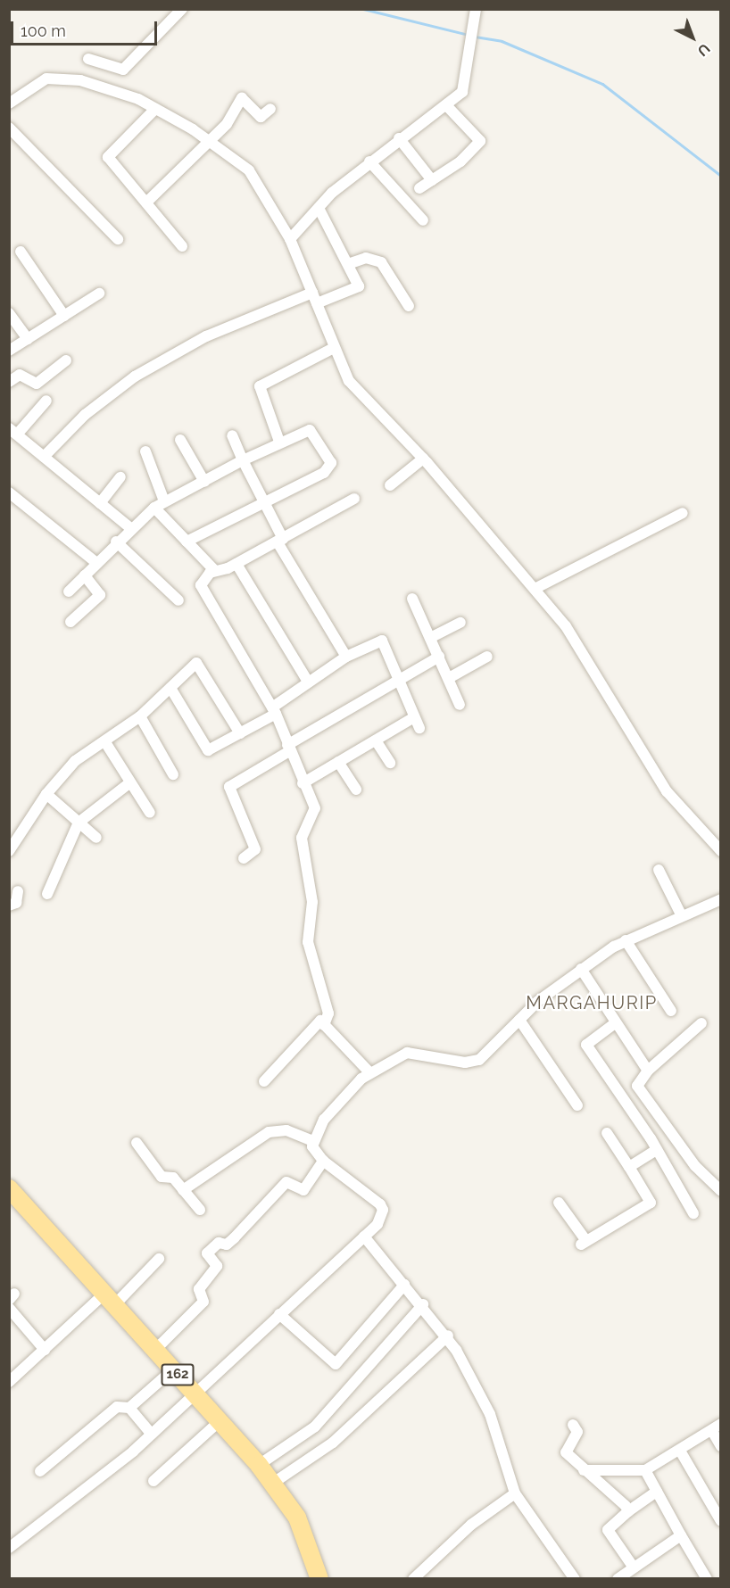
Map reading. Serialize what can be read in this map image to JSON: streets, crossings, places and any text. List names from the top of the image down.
{
  "streets": {
    "main road": ["162"]
  },
  "districts": ["MARGAHURIP"],
  "scale_bar": "100 m",
  "north": "bottom right"
}
